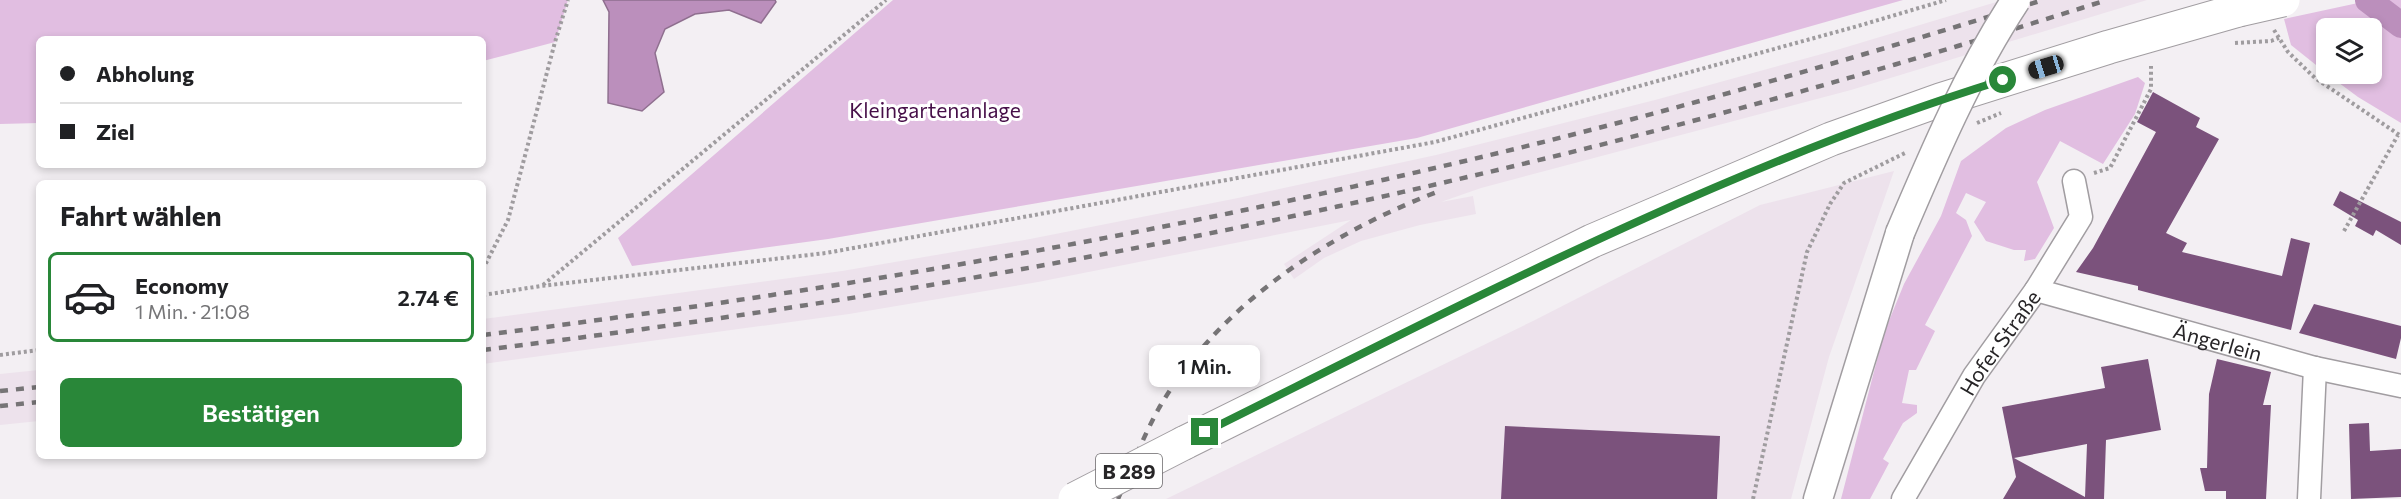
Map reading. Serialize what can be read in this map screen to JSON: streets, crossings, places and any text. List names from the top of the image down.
{
  "streets": {
    "highway": ["B 289"],
    "street": ["Hofer Straße", "Ängerlein"]
  },
  "crossings": [
    ["Hofer Straße", "Ängerlein"]
  ],
  "parks": ["Kleingartenanlage"],
  "page": {
    "banner": ["Abholung", "Ziel"],
    "heading": "Fahrt wählen",
    "list": [
      {
        "name": "Economy",
        "note": "1 Min. · 21:08",
        "value": "2.74 €"
      }
    ],
    "bubble": "1 Min.",
    "buttons": "Bestätigen"
  }
}
